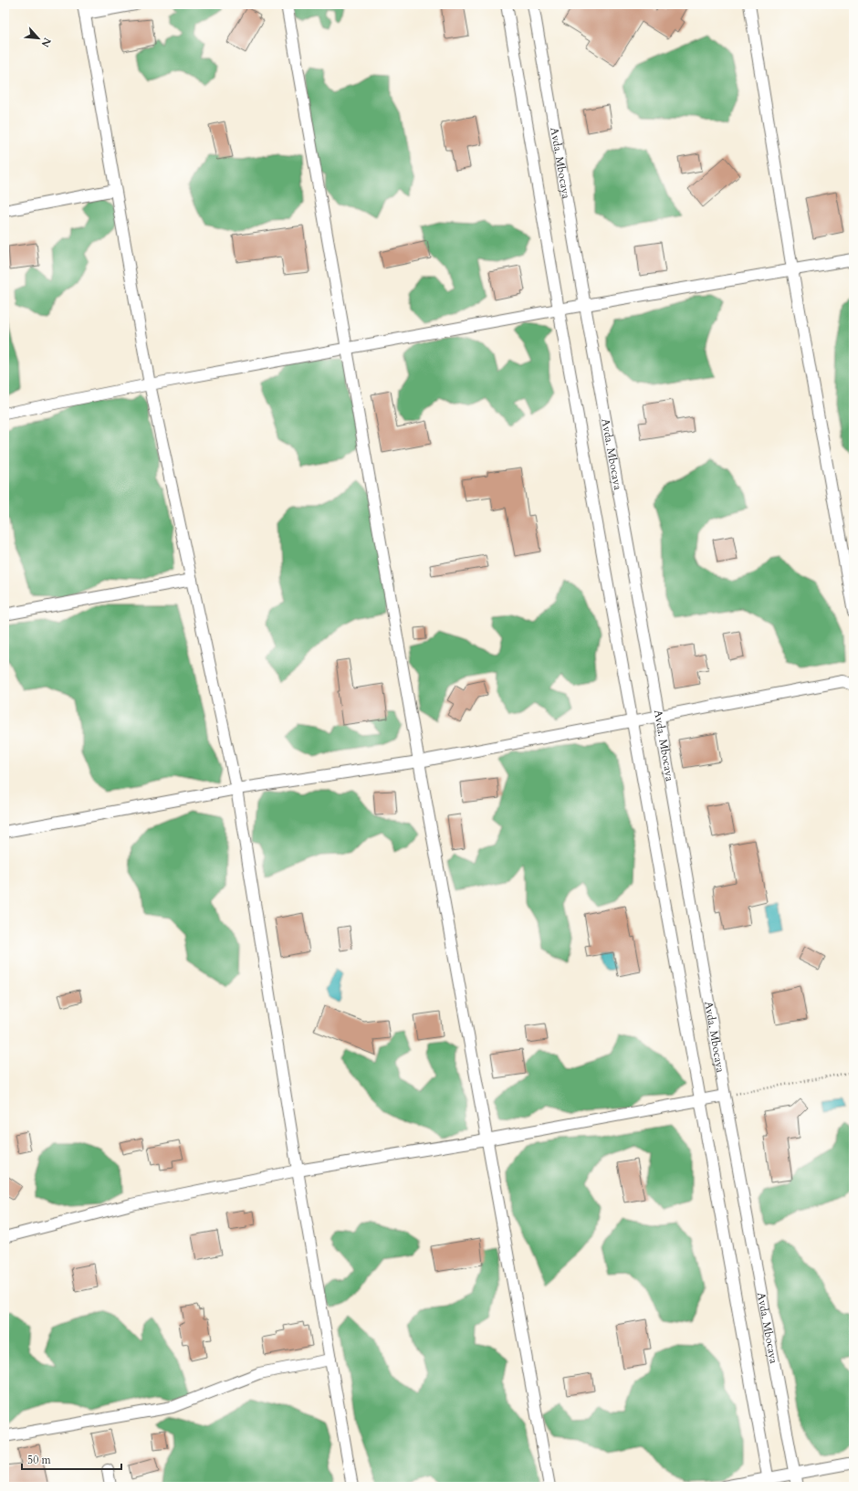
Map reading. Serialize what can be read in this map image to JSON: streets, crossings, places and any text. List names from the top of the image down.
{
  "streets": {
    "street": ["Avda. Mbocaya"]
  },
  "scale_bar": "50 m",
  "north": "bottom right"
}
